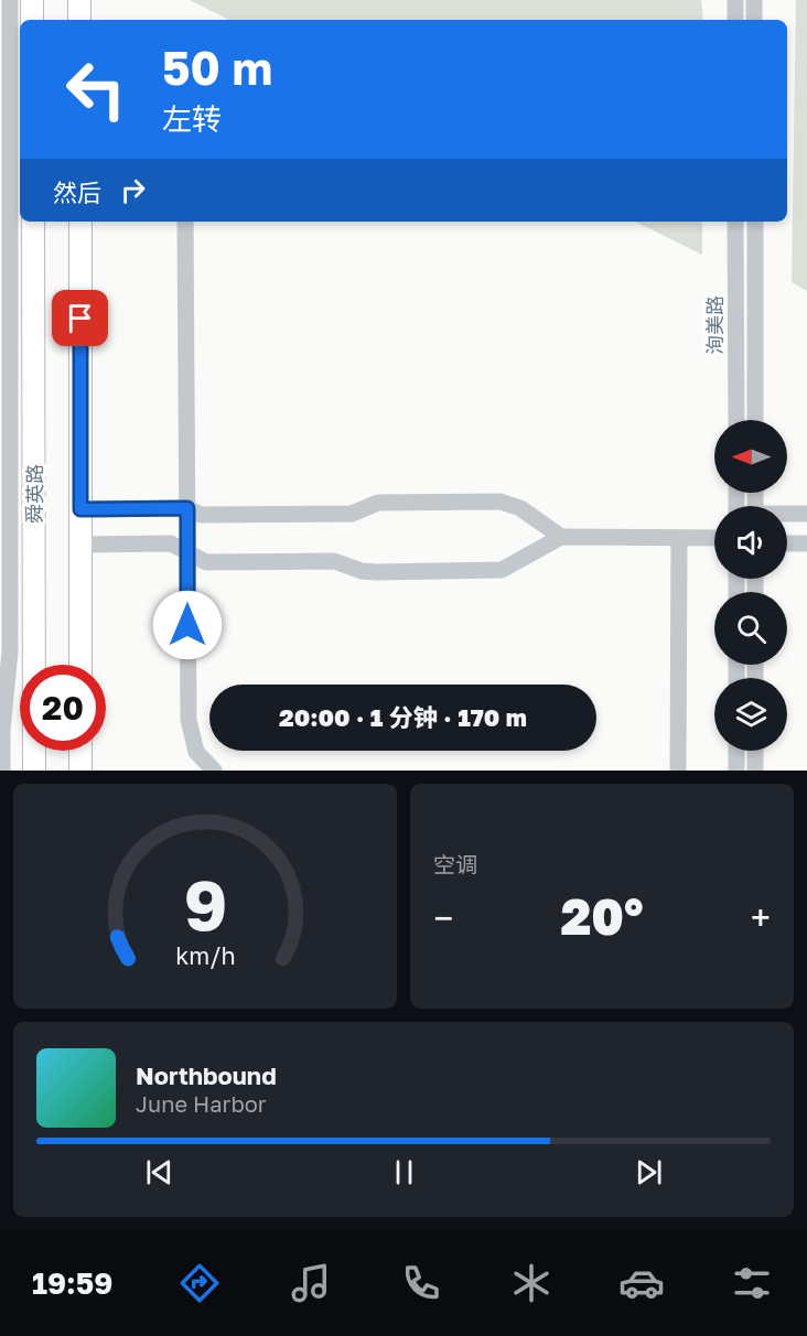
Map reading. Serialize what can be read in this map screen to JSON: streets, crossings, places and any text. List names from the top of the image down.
{
  "streets": {
    "main road": ["舜英路"],
    "street": ["洵美路"]
  },
  "north": "left",
  "page": {
    "turn": ["50 m", "左转"],
    "then": "然后",
    "limit": "20",
    "trip": "20:00 · 1 分钟 · 170 m",
    "tile": "空调",
    "heat": ["−", "20°", "+"],
    "song": ["Northbound", "June Harbor"],
    "tabs": "19:59",
    "gauge": ["9", "km/h"]
  }
}
